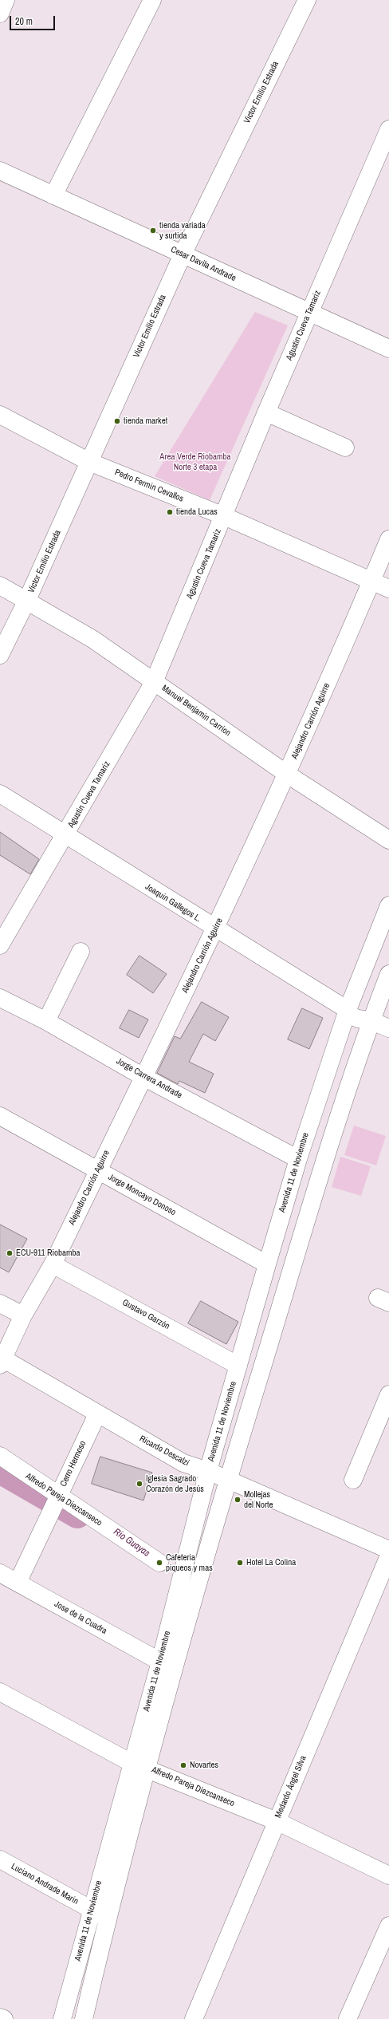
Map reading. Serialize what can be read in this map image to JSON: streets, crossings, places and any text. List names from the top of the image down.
{
  "streets": {
    "street": [
      "Victor Emilio Estrada",
      "Cesar Davila Andrade",
      "Agustin Cueva Tamariz",
      "Pedro Fermin Cevallos",
      "Manuel Benjamin Carrion",
      "Alejandro Carrión Aguirre",
      "Joaquin Gallegos L.",
      "Jorge Carrera Andrade",
      "Avenida 11 de Noviembre",
      "Jorge Moncayo Donoso",
      "Gustavo Garzón",
      "Ricardo Descalzi",
      "Cerro Hermoso",
      "Alfredo Pareja Diezcanseco",
      "Jose de la Cuadra",
      "Medardo Ángel Silva",
      "Luciano Andrade Marin"
    ]
  },
  "crossings": [
    ["Victor Emilio Estrada", "Cesar Davila Andrade"],
    ["Victor Emilio Estrada", "Pedro Fermin Cevallos"],
    ["Victor Emilio Estrada", "Manuel Benjamin Carrion"],
    ["Cesar Davila Andrade", "Agustin Cueva Tamariz"],
    ["Agustin Cueva Tamariz", "Pedro Fermin Cevallos"],
    ["Agustin Cueva Tamariz", "Manuel Benjamin Carrion"],
    ["Agustin Cueva Tamariz", "Joaquin Gallegos L."],
    ["Pedro Fermin Cevallos", "Alejandro Carrión Aguirre"],
    ["Manuel Benjamin Carrion", "Alejandro Carrión Aguirre"],
    ["Alejandro Carrión Aguirre", "Joaquin Gallegos L."],
    ["Alejandro Carrión Aguirre", "Jorge Carrera Andrade"],
    ["Alejandro Carrión Aguirre", "Jorge Moncayo Donoso"],
    ["Alejandro Carrión Aguirre", "Gustavo Garzón"],
    ["Alejandro Carrión Aguirre", "Ricardo Descalzi"],
    ["Joaquin Gallegos L.", "Avenida 11 de Noviembre"],
    ["Jorge Carrera Andrade", "Avenida 11 de Noviembre"],
    ["Avenida 11 de Noviembre", "Jorge Moncayo Donoso"],
    ["Avenida 11 de Noviembre", "Gustavo Garzón"],
    ["Avenida 11 de Noviembre", "Ricardo Descalzi"],
    ["Avenida 11 de Noviembre", "Alfredo Pareja Diezcanseco"],
    ["Avenida 11 de Noviembre", "Jose de la Cuadra"],
    ["Avenida 11 de Noviembre", "Luciano Andrade Marin"],
    ["Ricardo Descalzi", "Cerro Hermoso"],
    ["Cerro Hermoso", "Jose de la Cuadra"],
    ["Alfredo Pareja Diezcanseco", "Medardo Ángel Silva"]
  ],
  "water": ["Rio Guayas"],
  "parks": ["Area Verde Riobamba Norte 3 etapa"],
  "places": [
    "tienda variada y surtida",
    "tienda market",
    "tienda Lucas",
    "ECU-911 Riobamba",
    "Iglesia Sagrado Corazón de Jesús",
    "Mollejas del Norte",
    "Cafeteria piqueos y mas",
    "Hotel La Colina",
    "Novartes"
  ],
  "scale_bar": "20 m"
}
